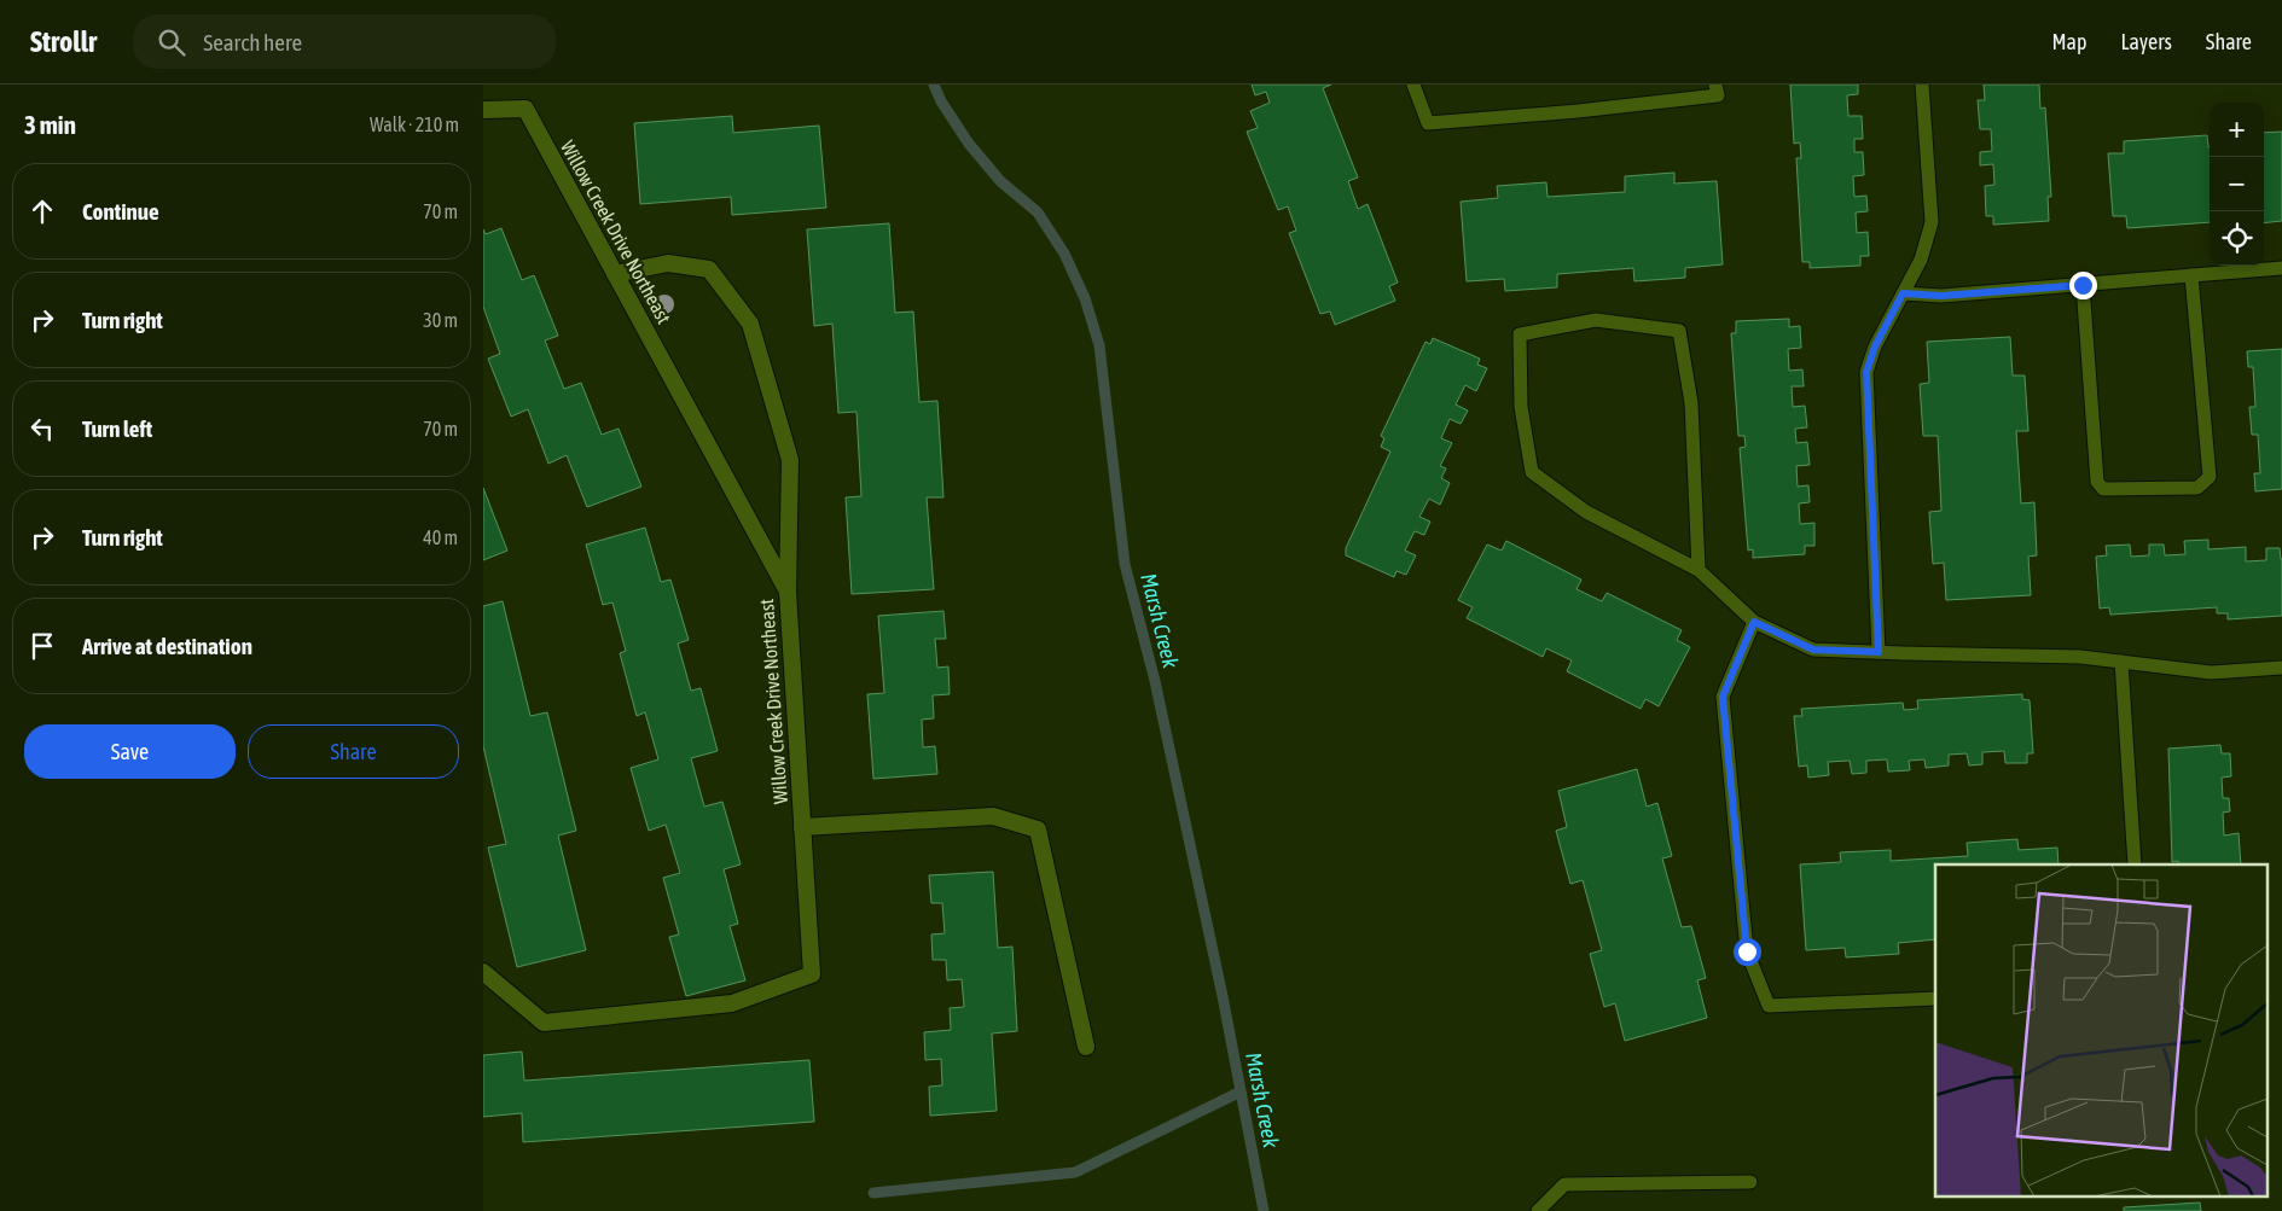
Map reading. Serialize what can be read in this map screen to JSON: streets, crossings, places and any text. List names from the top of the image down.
{
  "streets": {
    "street": ["Willow Creek Drive Northeast"]
  },
  "water": ["Marsh Creek"],
  "page": {
    "header": "Strollr",
    "search": "Search here",
    "nav": ["Map", "Layers", "Share"],
    "heading": ["3 min", "Walk · 210 m"],
    "map_buttons": ["+", "−"],
    "list": [
      ["Continue", "70 m"],
      ["Turn right", "30 m"],
      ["Turn left", "70 m"],
      ["Turn right", "40 m"],
      "Arrive at destination"
    ],
    "buttons": ["Save", "Share"]
  }
}
